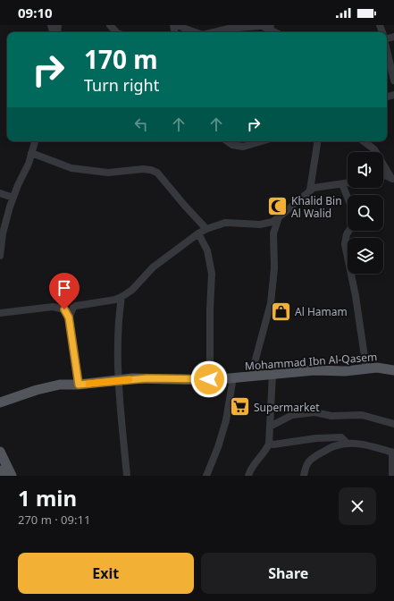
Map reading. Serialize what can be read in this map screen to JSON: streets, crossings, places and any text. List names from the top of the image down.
{
  "streets": {
    "main road": ["Mohammad Ibn Al-Qasem"]
  },
  "places": {
    "mosque": ["Khalid Bin Al Walid"],
    "shop": ["Al Hamam"],
    "supermarket": ["Supermarket"]
  },
  "page": {
    "status": "09:10",
    "turn": ["170 m", "Turn right"],
    "heading": ["1 min", "270 m · 09:11"],
    "buttons": ["Exit", "Share"]
  }
}
